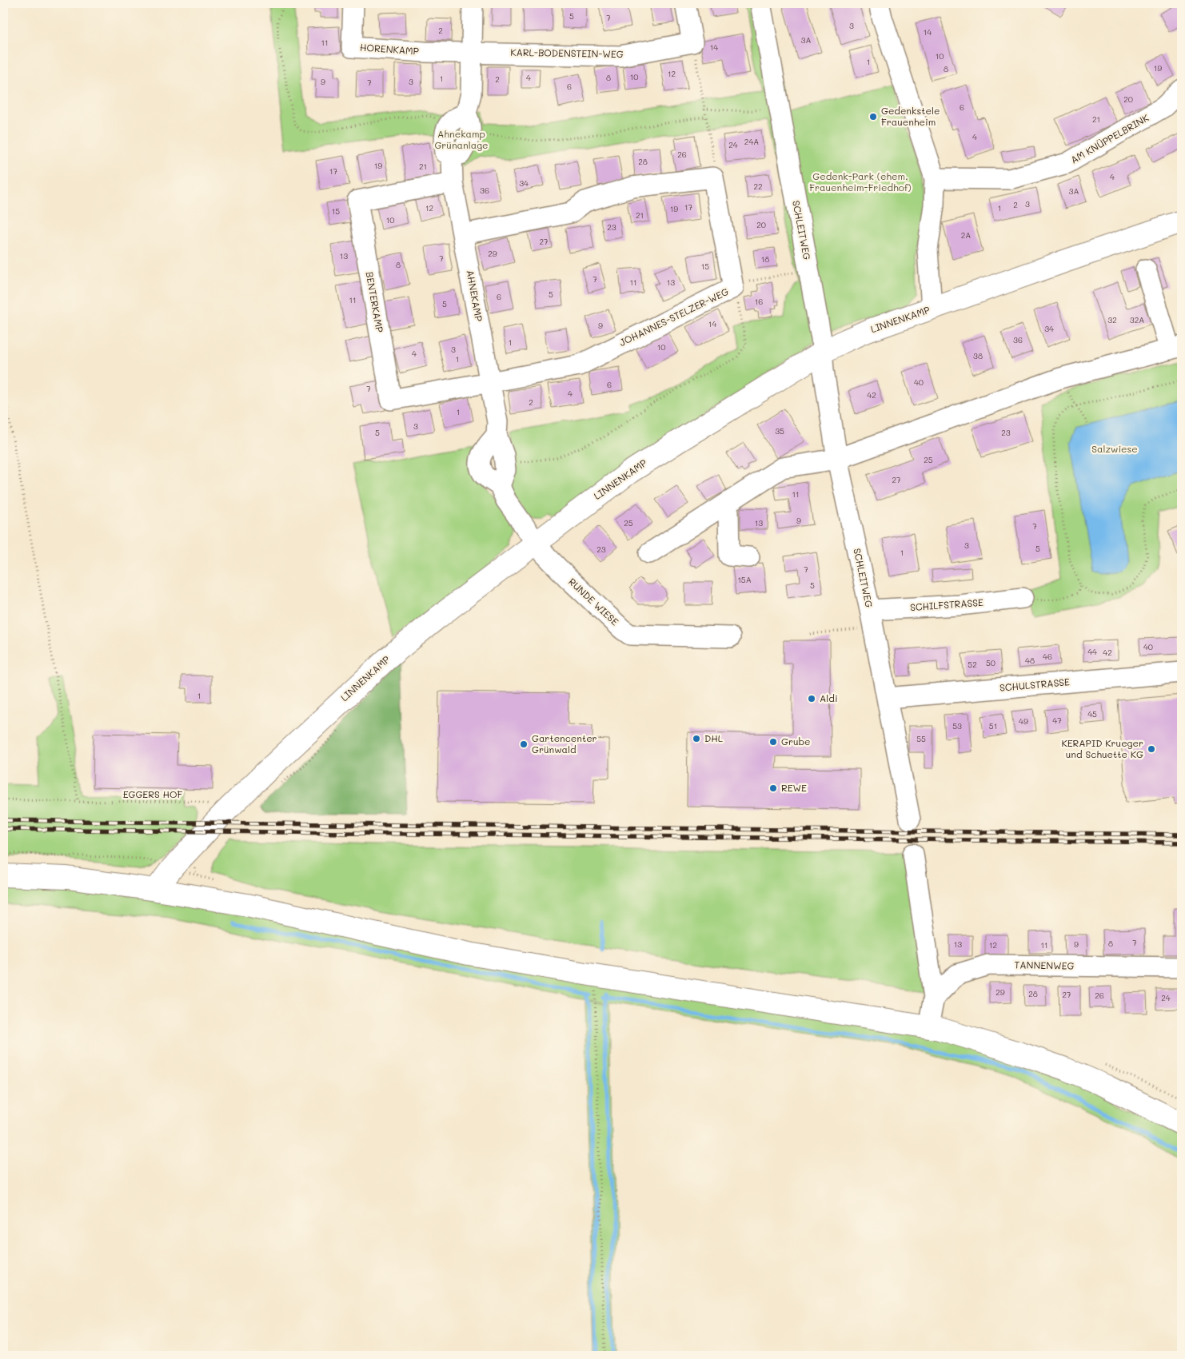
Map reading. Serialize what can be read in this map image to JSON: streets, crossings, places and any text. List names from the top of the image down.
{
  "streets": {
    "main road": ["LINNENKAMP"],
    "street": [
      "HORENKAMP",
      "KARL-BODENSTEIN-WEG",
      "AM KNÜPPELBRINK",
      "SCHLEITWEG",
      "AHNEKAMP",
      "BENTERKAMP",
      "JOHANNES-STELZER-WEG",
      "RUNDE WIESE",
      "SCHILFSTRASSE",
      "SCHULSTRASSE",
      "TANNENWEG"
    ],
    "path": ["EGGERS HOF"]
  },
  "crossings": [
    ["HORENKAMP", "KARL-BODENSTEIN-WEG"],
    ["SCHLEITWEG", "LINNENKAMP"],
    ["SCHLEITWEG", "SCHILFSTRASSE"],
    ["SCHLEITWEG", "SCHULSTRASSE"],
    ["AHNEKAMP", "BENTERKAMP"],
    ["AHNEKAMP", "JOHANNES-STELZER-WEG"],
    ["AHNEKAMP", "RUNDE WIESE"],
    ["BENTERKAMP", "JOHANNES-STELZER-WEG"],
    ["LINNENKAMP", "RUNDE WIESE"],
    ["LINNENKAMP", "EGGERS HOF"]
  ],
  "parks": ["Ahnekamp Grünanlage", "Gedenk-Park (ehem. Frauenheim-Friedhof)", "Salzwiese"],
  "places": [
    "Gedenkstele Frauenheim",
    "Aldi",
    "DHL",
    "Grube",
    "Gartencenter Grünwald",
    "KERAPID Krueger und Schuette KG",
    "REWE"
  ],
  "house_numbers": [
    "5",
    "7",
    "3",
    "2",
    "14",
    "3A",
    "11",
    "14",
    "10",
    "1",
    "19",
    "8",
    "12",
    "10",
    "4",
    "8",
    "1",
    "2",
    "9",
    "3",
    "7",
    "6",
    "20",
    "6",
    "21",
    "4",
    "24A",
    "24",
    "26",
    "28",
    "19",
    "21",
    "17",
    "4",
    "34",
    "22",
    "36",
    "3A",
    "3",
    "2",
    "17",
    "12",
    "1",
    "19",
    "15",
    "21",
    "10",
    "20",
    "23",
    "2A",
    "27",
    "29",
    "13",
    "7",
    "18",
    "8",
    "15",
    "7",
    "11",
    "13",
    "5",
    "6",
    "11",
    "16",
    "5",
    "32",
    "32A",
    "14",
    "9",
    "34",
    "36",
    "1",
    "10",
    "3",
    "4",
    "38",
    "1",
    "40",
    "6",
    "7",
    "4",
    "42",
    "2",
    "1",
    "3",
    "35",
    "5",
    "23",
    "25",
    "27",
    "11",
    "9",
    "25",
    "13",
    "7",
    "3",
    "5",
    "23",
    "1",
    "7",
    "15A",
    "5",
    "40",
    "44",
    "42",
    "46",
    "48",
    "50",
    "52",
    "1",
    "45",
    "47",
    "49",
    "53",
    "51",
    "55",
    "7",
    "8",
    "13",
    "9",
    "12",
    "11",
    "29",
    "28",
    "27",
    "26",
    "24"
  ]
}
